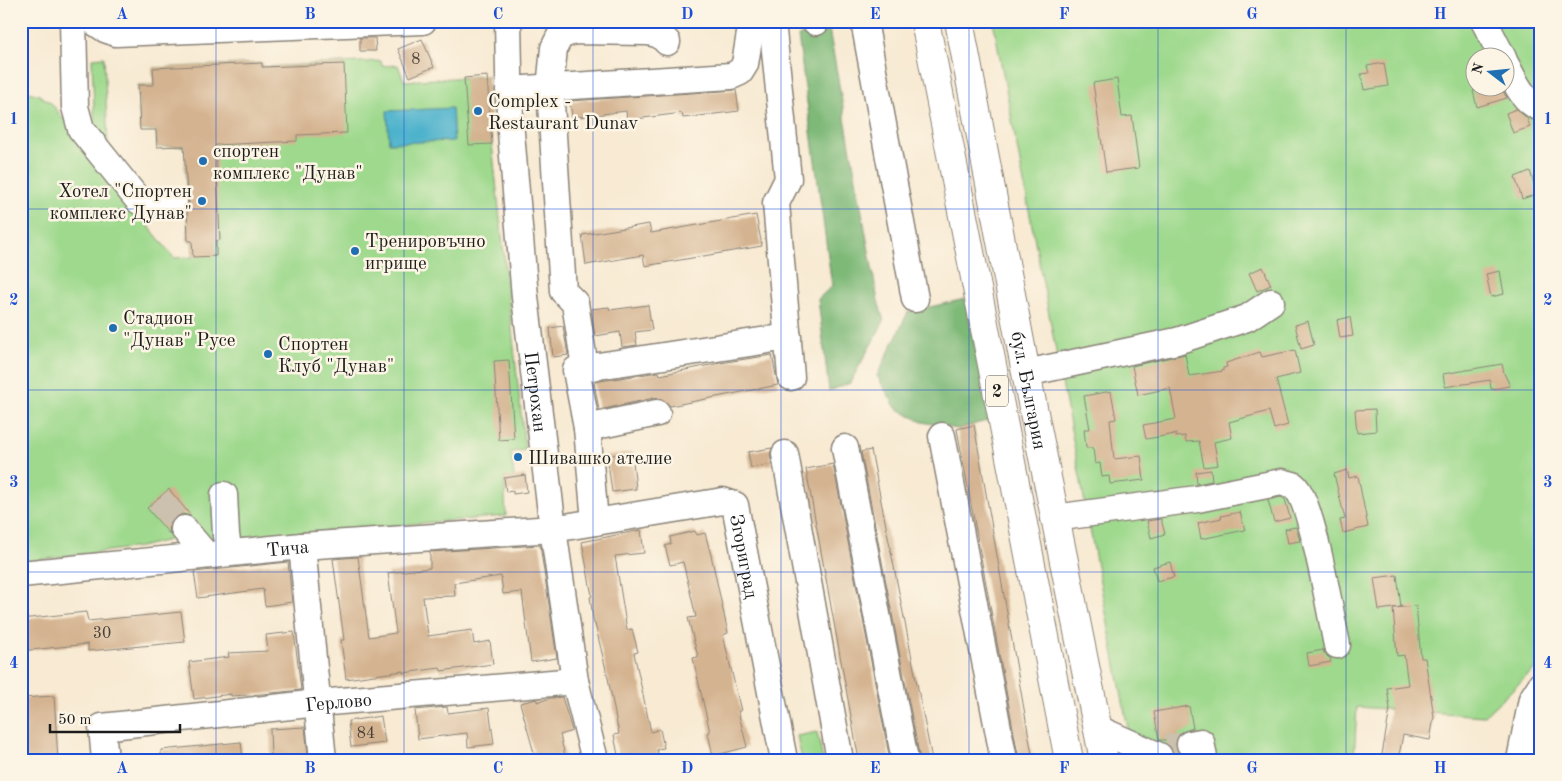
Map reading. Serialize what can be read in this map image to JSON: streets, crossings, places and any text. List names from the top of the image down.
{
  "streets": {
    "highway": ["2", "бул. България"],
    "street": [
      "Петрохан",
      "Тича",
      "Згориград",
      "Герлово"
    ]
  },
  "crossings": [
    ["Петрохан", "Тича"],
    ["Петрохан", "Згориград"],
    ["Петрохан", "Герлово"],
    ["Тича", "Згориград"]
  ],
  "places": [
    "Complex - Restaurant Dunav",
    "спортен комплекс \"Дунав\"",
    "Хотел \"Спортен комплекс Дунав\"",
    "Тренировъчно игрище",
    "Стадион \"Дунав\" Русе",
    "Спортен Клуб \"Дунав\"",
    "Шивашко ателие"
  ],
  "house_numbers": ["8", "30", "84"],
  "scale_bar": "50 m",
  "north": "left",
  "grid": {
    "columns": [
      "A",
      "B",
      "C",
      "D",
      "E",
      "F",
      "G",
      "H"
    ],
    "rows": [
      "1",
      "2",
      "3",
      "4"
    ]
  }
}
